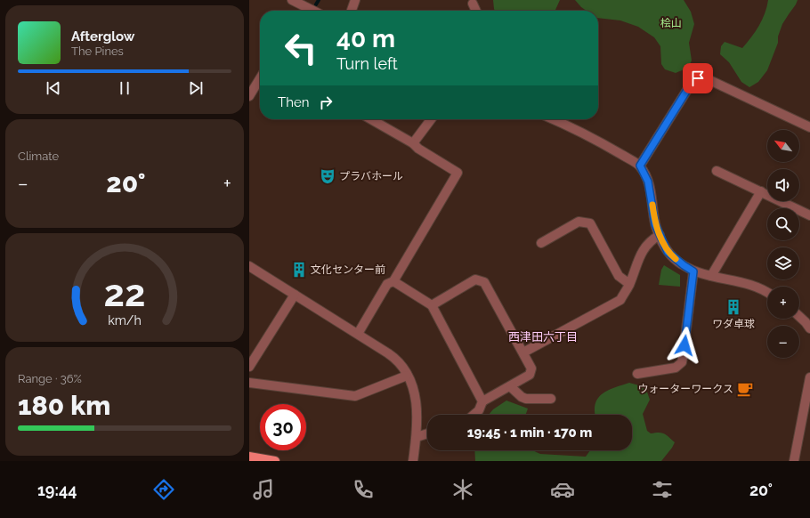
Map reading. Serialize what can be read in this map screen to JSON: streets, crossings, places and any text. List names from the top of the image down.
{
  "districts": ["西津田六丁目"],
  "parks": ["桧山"],
  "places": {
    "theatre": ["プラバホール"],
    "building": ["文化センター前", "ワダ卓球"],
    "cafe": ["ウォーターワークス"]
  },
  "north": "top left",
  "page": {
    "turn": ["40 m", "Turn left"],
    "song": ["Afterglow", "The Pines"],
    "then": "Then",
    "tile": [
      "Climate",
      ["Range · 36%", "180 km"]
    ],
    "map_buttons": ["+", "−"],
    "heat": ["−", "20°", "+"],
    "limit": "30",
    "trip": "19:45 · 1 min · 170 m",
    "tabs": ["19:44", "20°"],
    "gauge": ["22", "km/h"]
  }
}
